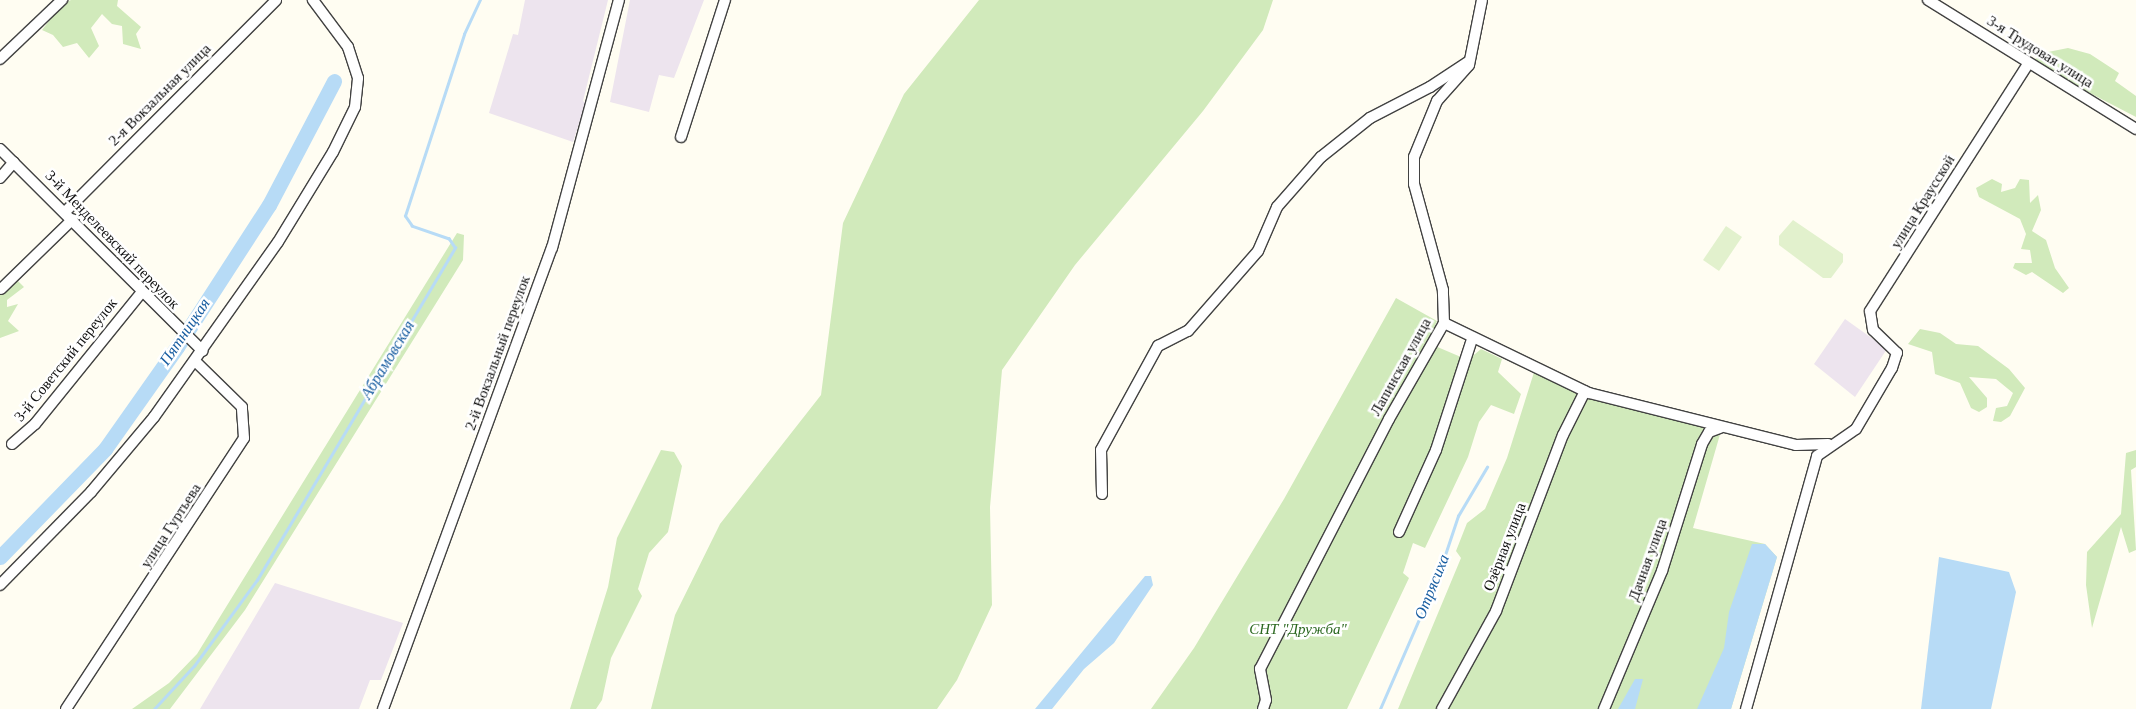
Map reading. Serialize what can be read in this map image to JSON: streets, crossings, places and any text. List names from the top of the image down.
{
  "streets": {
    "street": [
      "3-я Трудовая улица",
      "2-я Вокзальная улица",
      "улица Краусской",
      "3-й Менделеевский переулок",
      "2-й Вокзальный переулок",
      "3-й Советский переулок",
      "Лапинская улица",
      "улица Гуртьева",
      "Озёрная улица",
      "Дачная улица"
    ]
  },
  "crossings": [
    ["3-я Трудовая улица", "улица Краусской"],
    ["2-я Вокзальная улица", "3-й Менделеевский переулок"],
    ["3-й Менделеевский переулок", "3-й Советский переулок"]
  ],
  "water": ["Пятницкая", "Абрамовская", "Отрясиха"],
  "parks": ["СНТ \"Дружба\""]
}
